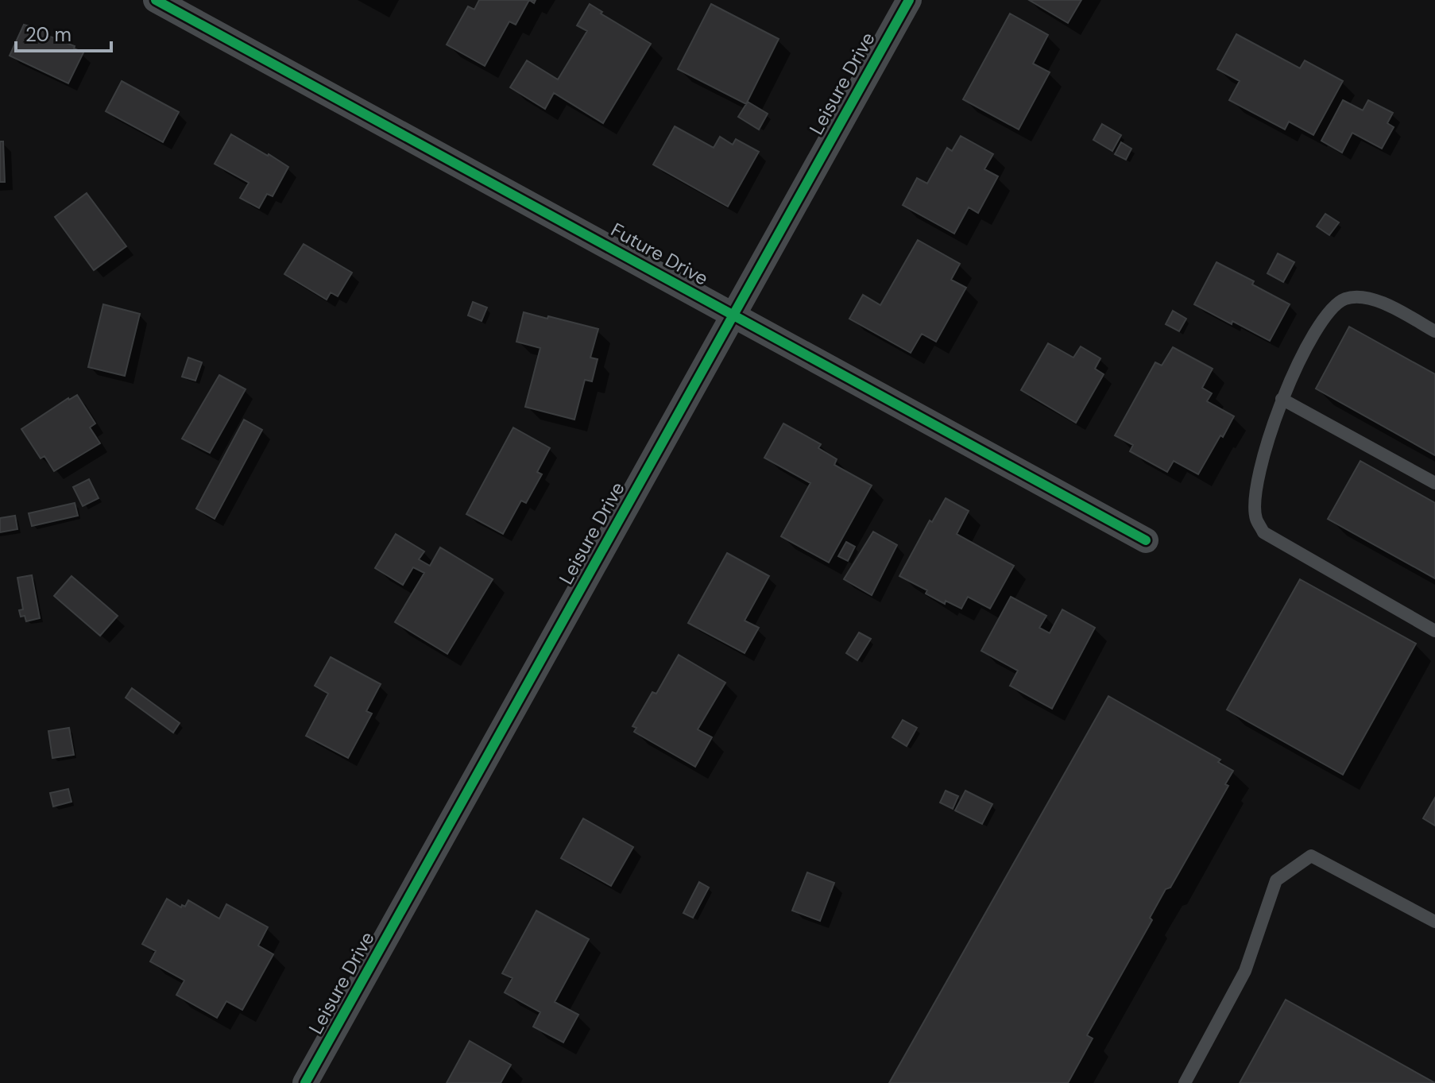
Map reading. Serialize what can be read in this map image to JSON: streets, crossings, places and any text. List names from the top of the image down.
{
  "streets": {
    "street": ["Leisure Drive", "Future Drive"]
  },
  "crossings": [
    ["Leisure Drive", "Future Drive"]
  ],
  "scale_bar": "20 m"
}
